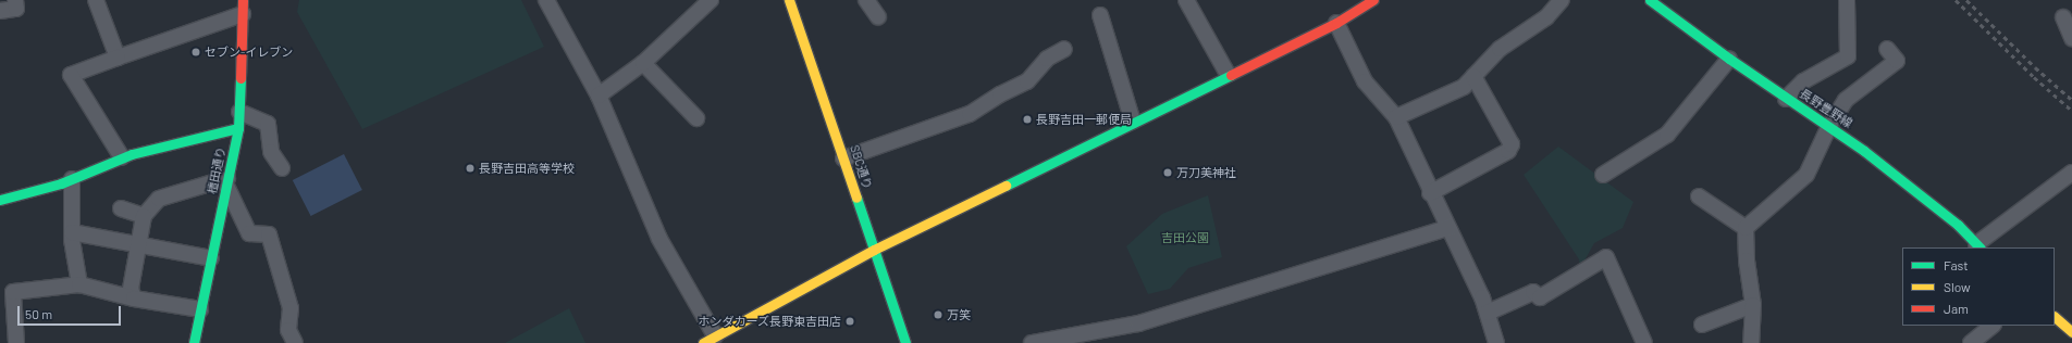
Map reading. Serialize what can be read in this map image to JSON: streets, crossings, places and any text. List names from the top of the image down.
{
  "streets": {
    "street": ["長野豊野線", "SBC通り", "檀田通り"]
  },
  "parks": ["吉田公園"],
  "places": [
    "セブン-イレブン",
    "長野吉田一郵便局",
    "長野吉田高等学校",
    "万刀美神社",
    "万笑",
    "ホンダカーズ長野東吉田店"
  ],
  "legend": ["Fast", "Slow", "Jam"],
  "scale_bar": "50 m"
}
